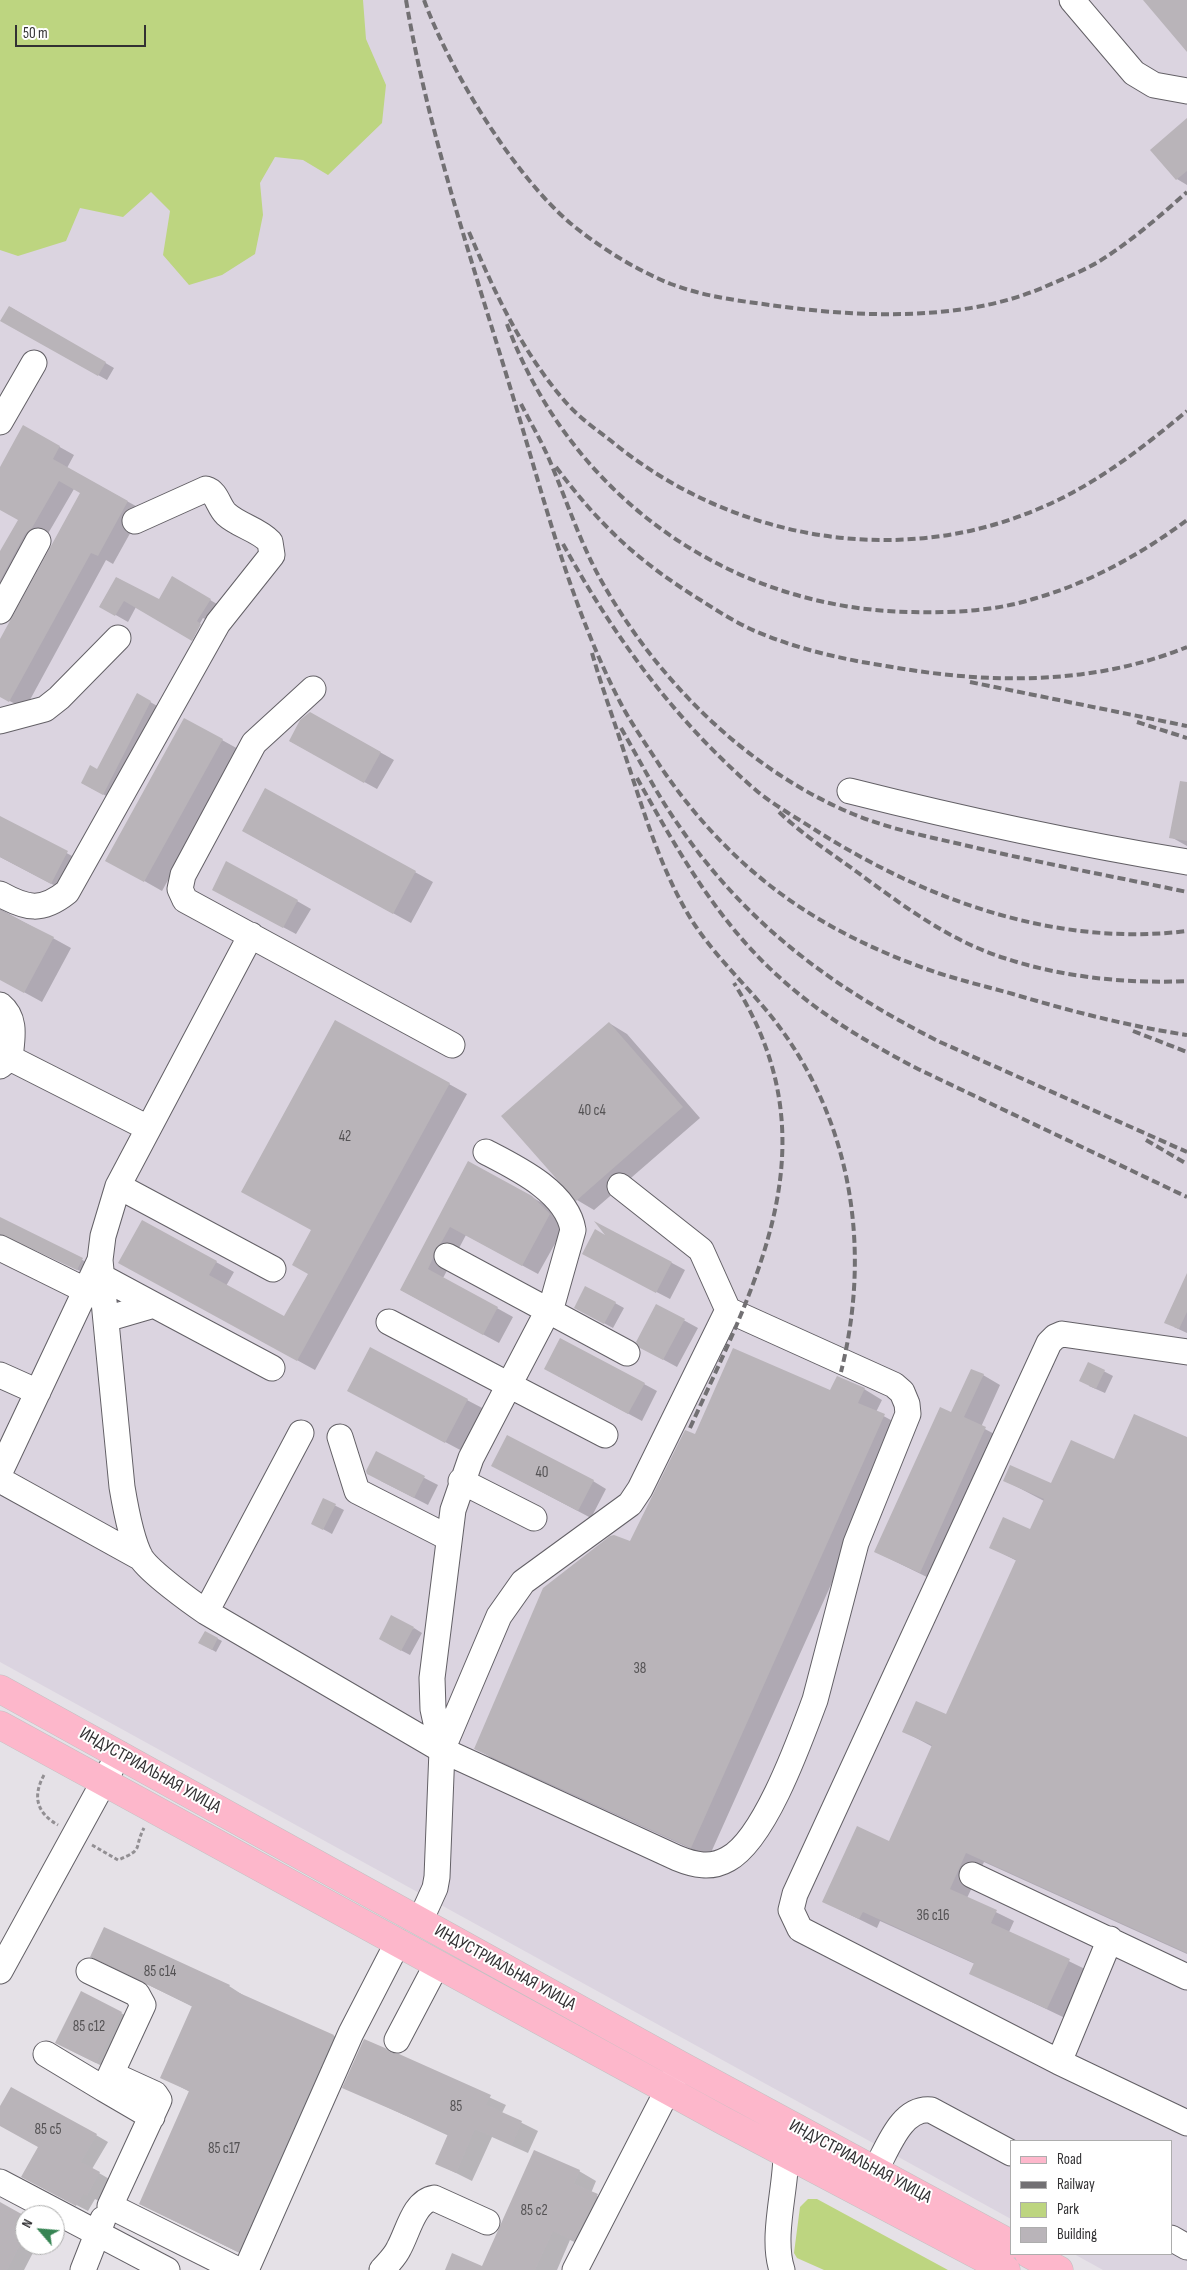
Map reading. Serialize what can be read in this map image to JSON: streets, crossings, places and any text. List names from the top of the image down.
{
  "streets": {
    "main road": ["ИНДУСТРИАЛЬНАЯ УЛИЦА"]
  },
  "house_numbers": [
    "40 с4",
    "42",
    "40",
    "38",
    "36 с16",
    "85 с14",
    "85 с12",
    "85",
    "85 с5",
    "85 с17",
    "85 с2"
  ],
  "legend": [
    "Road",
    "Railway",
    "Park",
    "Building"
  ],
  "scale_bar": "50 m",
  "north": "top left"
}
